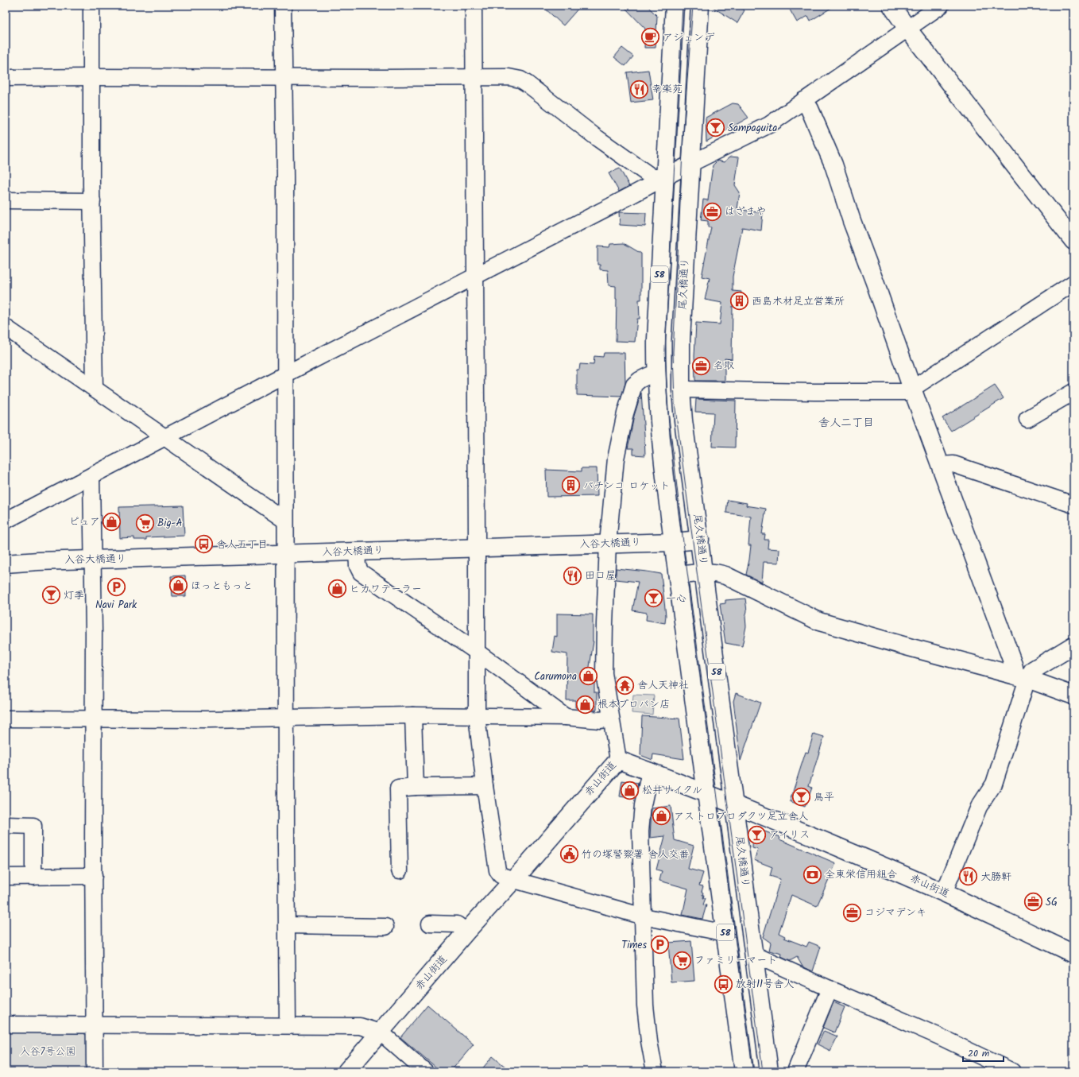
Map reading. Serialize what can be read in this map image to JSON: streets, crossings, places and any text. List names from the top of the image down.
{
  "streets": {
    "street": [
      "58",
      "尾久橋通り",
      "入谷大橋通り",
      "赤山街道"
    ]
  },
  "crossings": [
    ["58", "入谷大橋通り"],
    ["58", "赤山街道"],
    ["尾久橋通り", "入谷大橋通り"],
    ["尾久橋通り", "赤山街道"]
  ],
  "districts": ["舎人二丁目"],
  "parks": ["入谷7号公園"],
  "places": {
    "cafe": ["アジェンデ"],
    "restaurant": ["幸楽苑", "田口屋", "大勝軒"],
    "bar": [
      "Sampaguita",
      "灯季",
      "一心",
      "鳥平",
      "アイリス"
    ],
    "office": [
      "はざまや",
      "名取",
      "SG",
      "コジマデンキ"
    ],
    "building": ["西島木材足立営業所", "パチンコ ロケット"],
    "shop": [
      "ピュア",
      "ほっともっと",
      "ヒカワテーラー",
      "Carumona",
      "根本プロパン店",
      "松井サイクル",
      "アストロプロダクツ足立舎人"
    ],
    "supermarket": ["Big-A", "ファミリーマート"],
    "bus stop": ["舎人五丁目", "放射11号舎人"],
    "parking": ["Navi Park", "Times"],
    "temple": ["舎人天神社"],
    "public building": ["竹の塚警察署 舎人交番"],
    "bank": ["全東栄信用組合"]
  },
  "scale_bar": "20 m"
}
